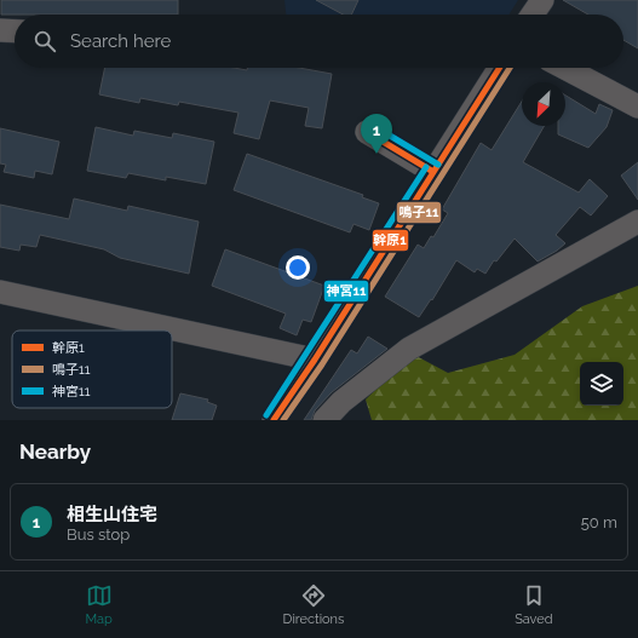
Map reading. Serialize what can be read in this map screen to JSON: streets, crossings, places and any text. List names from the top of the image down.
{
  "lines": ["transit line 幹原1", "transit line 鳴子11", "transit line 神宮11"],
  "legend": ["幹原1", "鳴子11", "神宮11"],
  "north": "bottom left",
  "page": {
    "search": "Search here",
    "pins": "1",
    "heading": "Nearby",
    "list": [
      {
        "mark": "1",
        "name": "相生山住宅",
        "note": "Bus stop",
        "value": "50 m"
      }
    ],
    "nav": ["Map", "Directions", "Saved"]
  }
}
